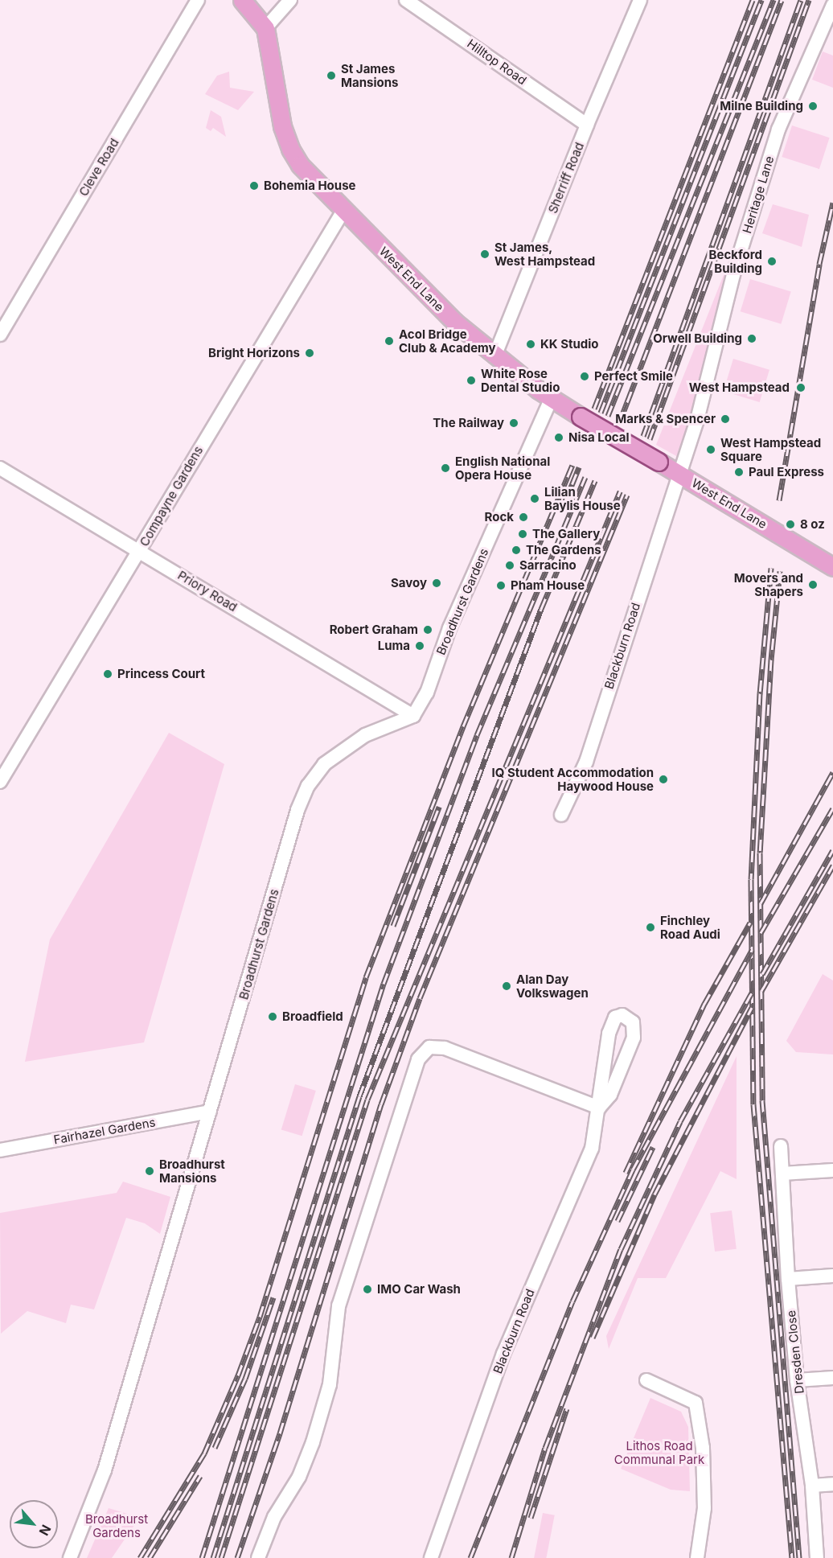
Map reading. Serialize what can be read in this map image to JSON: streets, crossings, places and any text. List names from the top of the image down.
{
  "streets": {
    "main road": ["West End Lane"],
    "street": [
      "Hilltop Road",
      "Cleve Road",
      "Sherriff Road",
      "Heritage Lane",
      "Compayne Gardens",
      "Priory Road",
      "Broadhurst Gardens",
      "Blackburn Road",
      "Fairhazel Gardens",
      "Dresden Close"
    ]
  },
  "crossings": [
    ["Hilltop Road", "Sherriff Road"],
    ["Sherriff Road", "West End Lane"],
    ["Heritage Lane", "West End Lane"],
    ["Heritage Lane", "Blackburn Road"],
    ["West End Lane", "Compayne Gardens"],
    ["West End Lane", "Broadhurst Gardens"],
    ["West End Lane", "Blackburn Road"],
    ["Compayne Gardens", "Priory Road"],
    ["Priory Road", "Broadhurst Gardens"],
    ["Broadhurst Gardens", "Fairhazel Gardens"]
  ],
  "parks": ["Lithos Road Communal Park", "Broadhurst Gardens"],
  "places": [
    "St James Mansions",
    "Milne Building",
    "Bohemia House",
    "St James, West Hampstead",
    "Beckford Building",
    "Orwell Building",
    "Acol Bridge Club & Academy",
    "KK Studio",
    "Bright Horizons",
    "Perfect Smile",
    "White Rose Dental Studio",
    "West Hampstead",
    "Marks & Spencer",
    "The Railway",
    "Nisa Local",
    "West Hampstead Square",
    "English National Opera House",
    "Paul Express",
    "Lilian Baylis House",
    "Rock",
    "8 oz",
    "The Gallery",
    "The Gardens",
    "Sarracino",
    "Savoy",
    "Movers and Shapers",
    "Pham House",
    "Robert Graham",
    "Luma",
    "Princess Court",
    "IQ Student Accommodation Haywood House",
    "Finchley Road Audi",
    "Alan Day Volkswagen",
    "Broadfield",
    "Broadhurst Mansions",
    "IMO Car Wash"
  ],
  "north": "bottom right"
}
